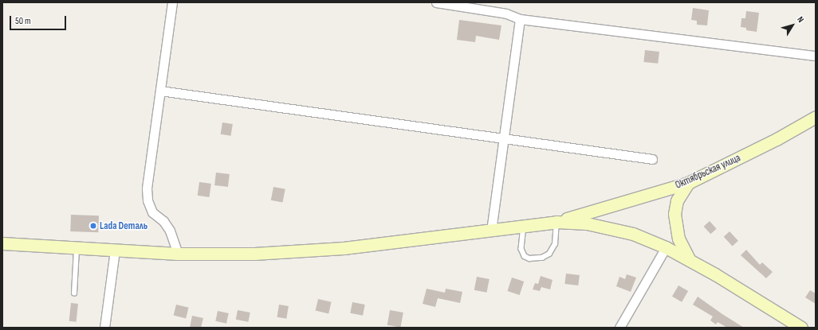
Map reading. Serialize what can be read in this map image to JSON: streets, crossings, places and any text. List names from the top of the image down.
{
  "streets": {
    "street": ["Октябрьская улица"]
  },
  "places": ["Lada Dеталь"],
  "scale_bar": "50 m",
  "north": "top right"
}
